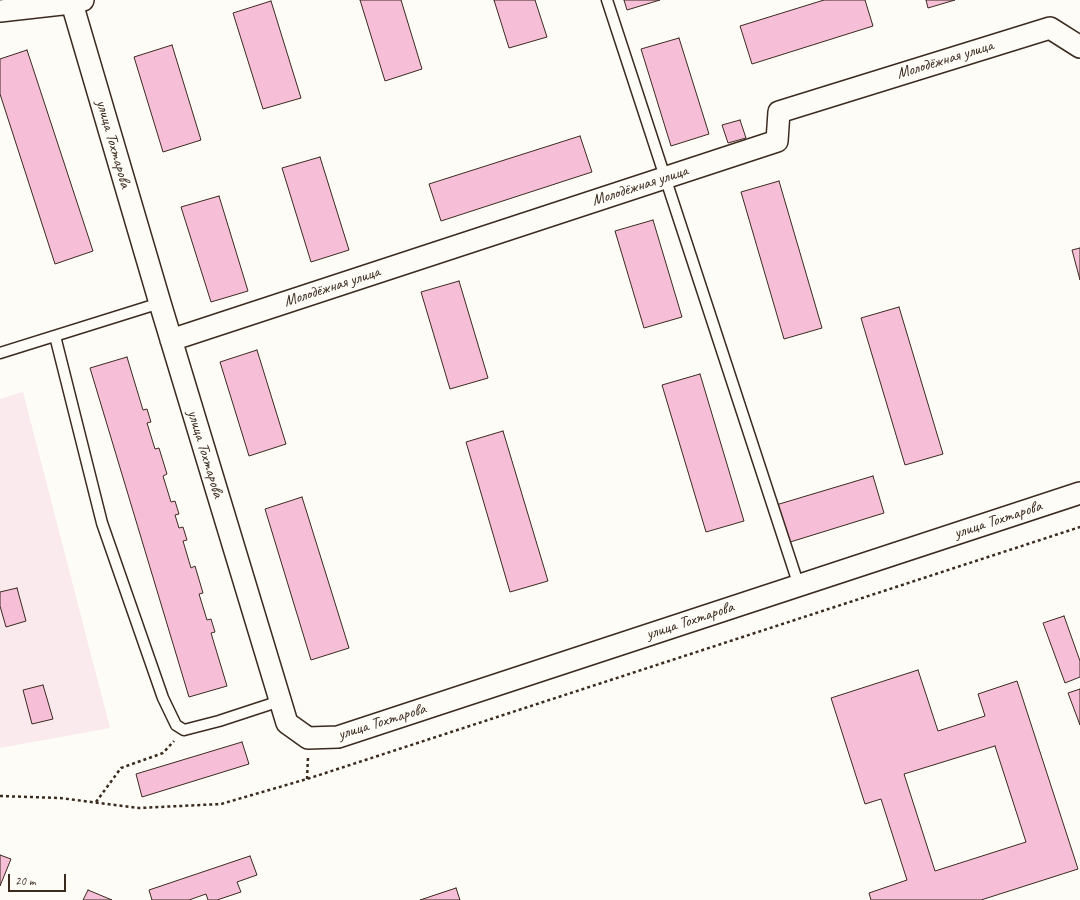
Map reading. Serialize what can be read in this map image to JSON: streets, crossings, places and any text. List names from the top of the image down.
{
  "streets": {
    "street": ["Молодёжная улица", "улица Тохтарова"]
  },
  "crossings": [
    ["Молодёжная улица", "улица Тохтарова"]
  ],
  "scale_bar": "20 m"
}
